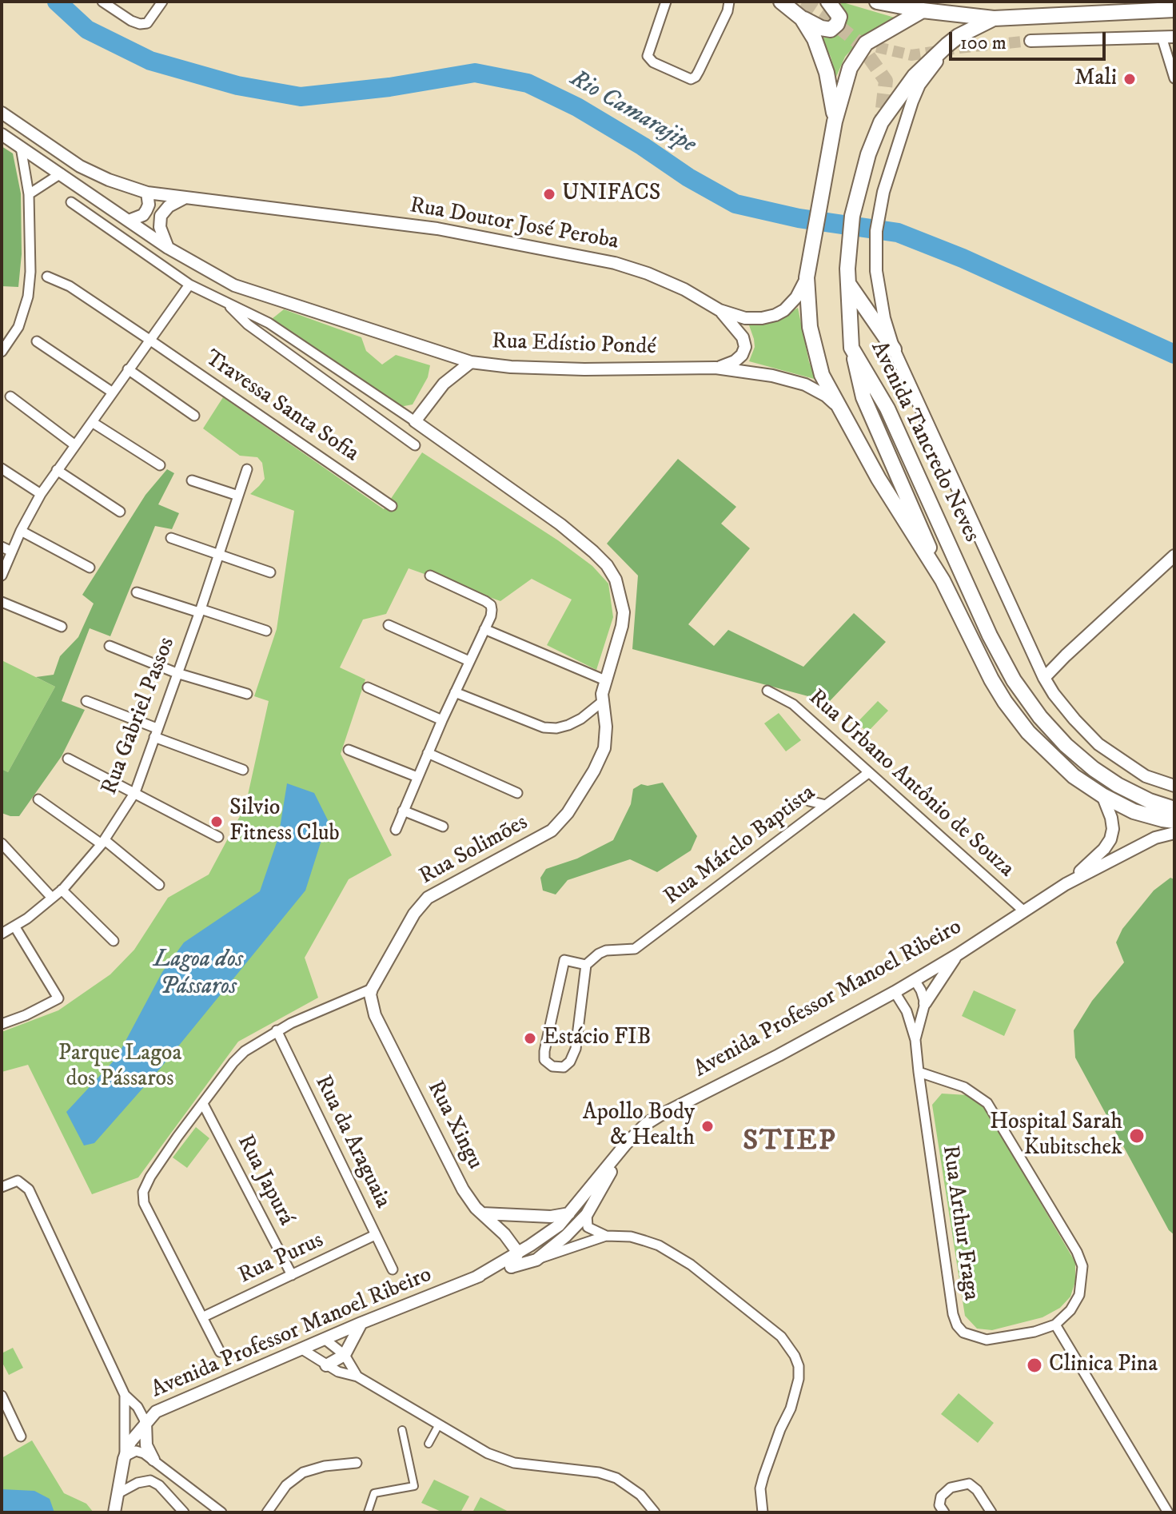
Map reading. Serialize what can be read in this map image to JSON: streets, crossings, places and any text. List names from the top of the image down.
{
  "streets": {
    "main road": ["Avenida Tancredo Neves"],
    "street": [
      "Rua Doutor José Peroba",
      "Rua Edístio Pondé",
      "Travessa Santa Sofia",
      "Rua Gabriel Passos",
      "Rua Urbano Antônio de Souza",
      "Rua Márclo Baptista",
      "Rua Solimões",
      "Avenida Professor Manoel Ribeiro",
      "Rua Xingu",
      "Rua da Araguaia",
      "Rua Japurá",
      "Rua Arthur Fraga",
      "Rua Purus"
    ]
  },
  "crossings": [
    ["Rua Doutor José Peroba", "Avenida Tancredo Neves"],
    ["Rua Edístio Pondé", "Avenida Tancredo Neves"],
    ["Avenida Tancredo Neves", "Avenida Professor Manoel Ribeiro"],
    ["Rua Urbano Antônio de Souza", "Rua Márclo Baptista"],
    ["Rua Urbano Antônio de Souza", "Avenida Professor Manoel Ribeiro"],
    ["Rua Solimões", "Rua Xingu"],
    ["Avenida Professor Manoel Ribeiro", "Rua Xingu"],
    ["Avenida Professor Manoel Ribeiro", "Rua Arthur Fraga"],
    ["Rua da Araguaia", "Rua Purus"],
    ["Rua Japurá", "Rua Purus"]
  ],
  "districts": ["STIEP"],
  "water": ["Rio Camarajipe", "Lagoa dos Pássaros"],
  "parks": ["Parque Lagoa dos Pássaros"],
  "places": [
    "Mali",
    "UNIFACS",
    "Silvio Fitness Club",
    "Estácio FIB",
    "Apollo Body & Health",
    "Hospital Sarah Kubitschek",
    "Clinica Pina"
  ],
  "scale_bar": "100 m"
}
